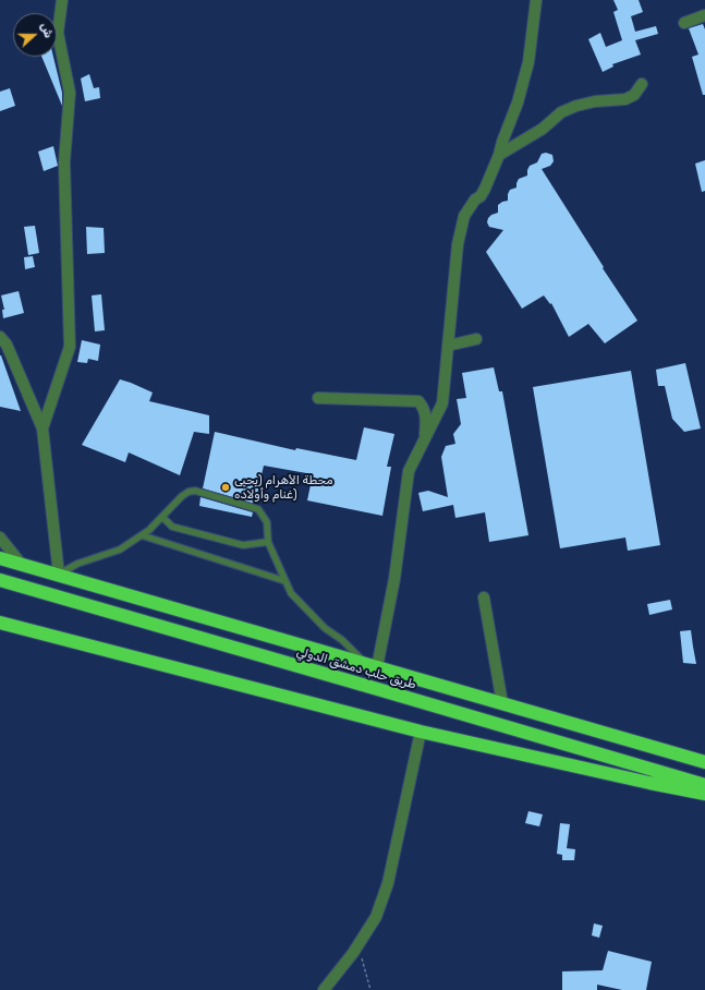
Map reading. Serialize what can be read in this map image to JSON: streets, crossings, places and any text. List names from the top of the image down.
{
  "streets": {
    "highway": ["طريق حلب دمشق الدولي"]
  },
  "places": ["محطة الأهرام (يحيى غنام وأولاده)"],
  "north": "right"
}
